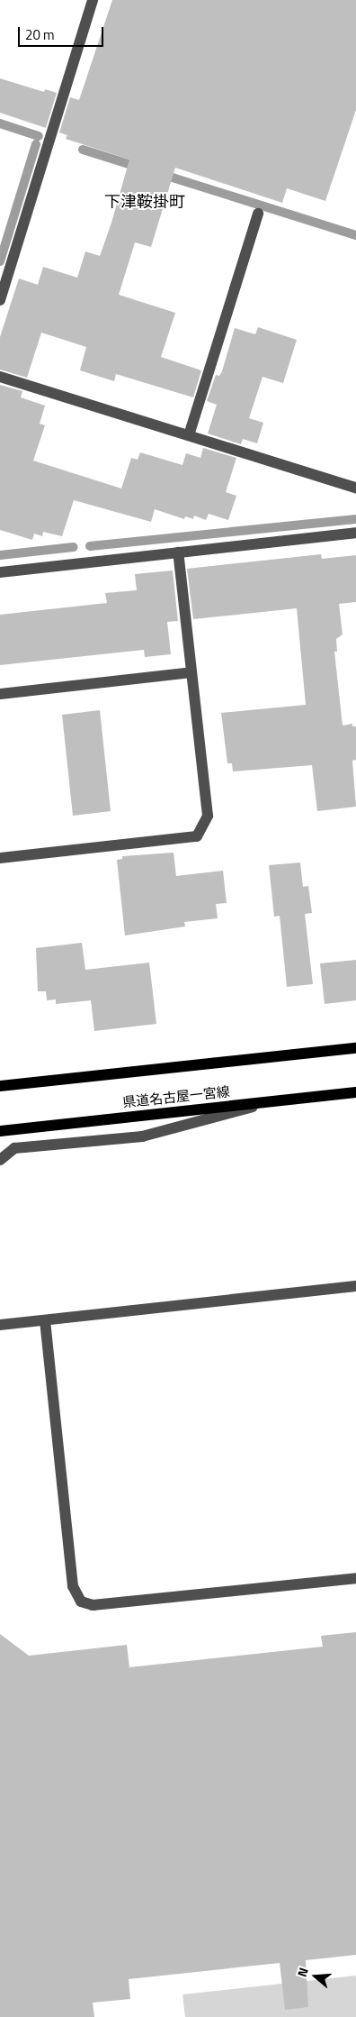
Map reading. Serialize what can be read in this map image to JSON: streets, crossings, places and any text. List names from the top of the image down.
{
  "streets": {
    "main road": ["県道名古屋一宮線"]
  },
  "districts": ["下津鞍掛町"],
  "scale_bar": "20 m",
  "north": "left"
}
